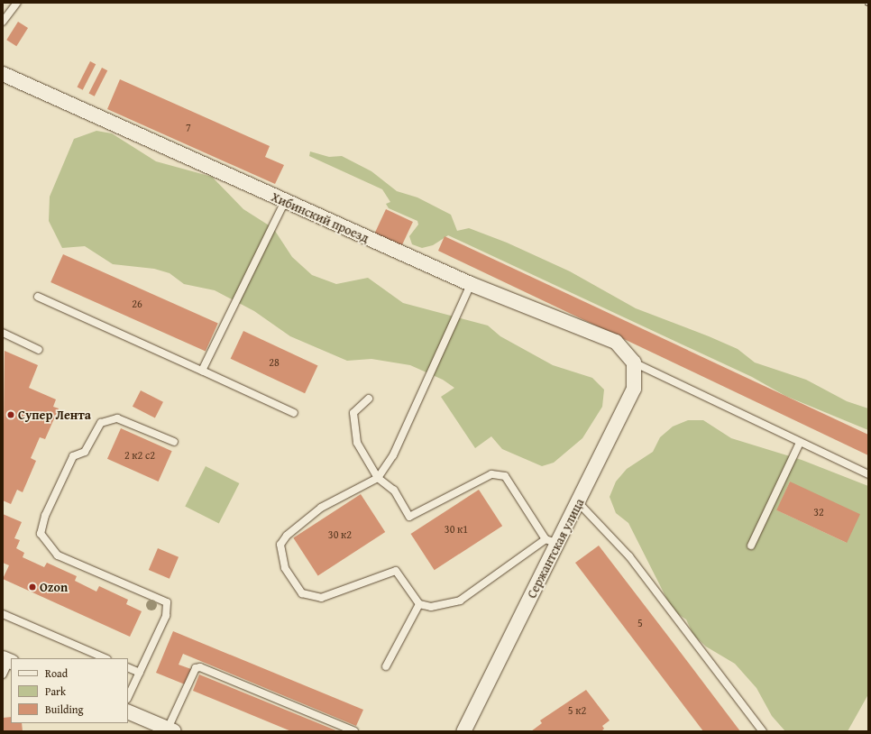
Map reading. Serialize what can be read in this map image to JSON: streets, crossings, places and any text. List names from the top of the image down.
{
  "streets": {
    "street": ["Хибинский проезд", "Сержантская улица"]
  },
  "crossings": [
    ["Хибинский проезд", "Сержантская улица"]
  ],
  "places": ["Супер Лента", "Ozon"],
  "house_numbers": [
    "7",
    "26",
    "28",
    "2 к2 с2",
    "32",
    "30 к1",
    "30 к2",
    "5",
    "5 к2"
  ],
  "legend": ["Road", "Park", "Building"]
}
